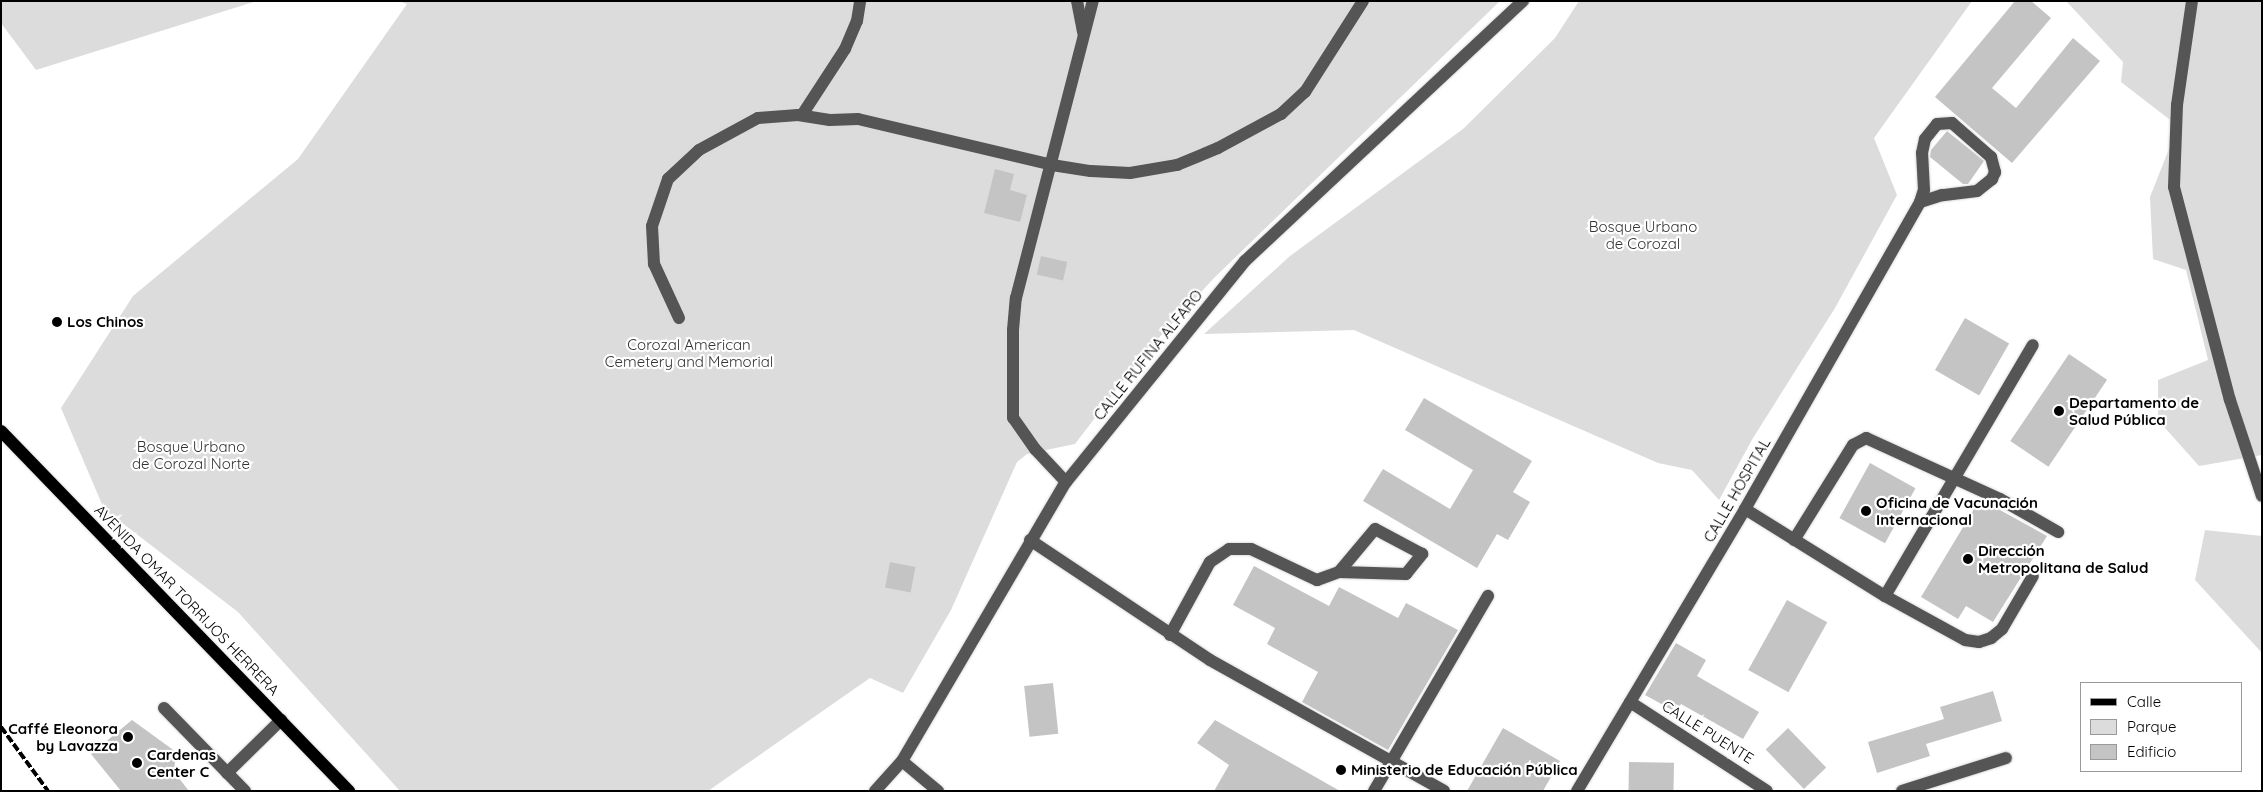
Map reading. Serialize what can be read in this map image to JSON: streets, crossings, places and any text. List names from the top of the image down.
{
  "streets": {
    "main road": ["AVENIDA OMAR TORRIJOS HERRERA"],
    "street": ["CALLE RUFINA ALFARO", "CALLE HOSPITAL", "CALLE PUENTE"]
  },
  "crossings": [
    ["CALLE HOSPITAL", "CALLE PUENTE"]
  ],
  "parks": ["Bosque Urbano de Corozal", "Corozal American Cemetery and Memorial", "Bosque Urbano de Corozal Norte"],
  "places": [
    "Los Chinos",
    "Departamento de Salud Pública",
    "Oficina de Vacunación Internacional",
    "Dirección Metropolitana de Salud",
    "Caffé Eleonora by Lavazza",
    "Cardenas Center C",
    "Ministerio de Educación Pública"
  ],
  "legend": ["Calle", "Parque", "Edificio"]
}
